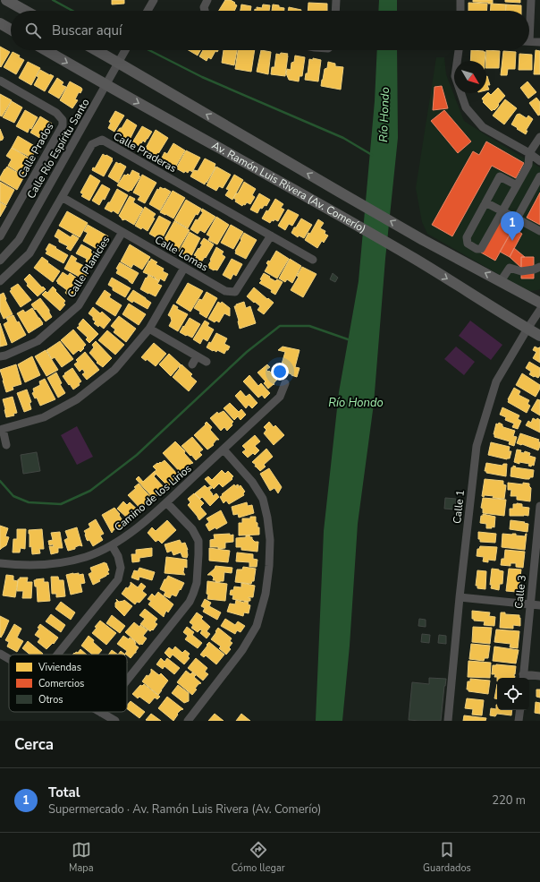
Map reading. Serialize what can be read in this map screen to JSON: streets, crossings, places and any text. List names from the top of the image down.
{
  "streets": {
    "main road": ["Av. Ramón Luis Rivera (Av. Comerío)"],
    "street": [
      "Calle Río Espíritu Santo",
      "Calle Prados",
      "Calle Praderas",
      "Calle Lomas",
      "Calle Planicies",
      "Camino de los Lirios",
      "Calle 1",
      "Calle 3"
    ]
  },
  "crossings": [
    ["Calle Río Espíritu Santo", "Av. Ramón Luis Rivera (Av. Comerío)"],
    ["Calle Praderas", "Calle Lomas"],
    ["Av. Ramón Luis Rivera (Av. Comerío)", "Calle 1"],
    ["Calle Lomas", "Calle Planicies"]
  ],
  "water": ["Río Hondo"],
  "legend": ["Viviendas", "Comercios", "Otros"],
  "north": "bottom right",
  "page": {
    "search": "Buscar aquí",
    "pins": "1",
    "heading": "Cerca",
    "list": [
      {
        "mark": "1",
        "name": "Total",
        "note": "Supermercado · Av. Ramón Luis Rivera (Av. Comerío)",
        "value": "220 m"
      }
    ],
    "nav": ["Mapa", "Cómo llegar", "Guardados"]
  }
}
